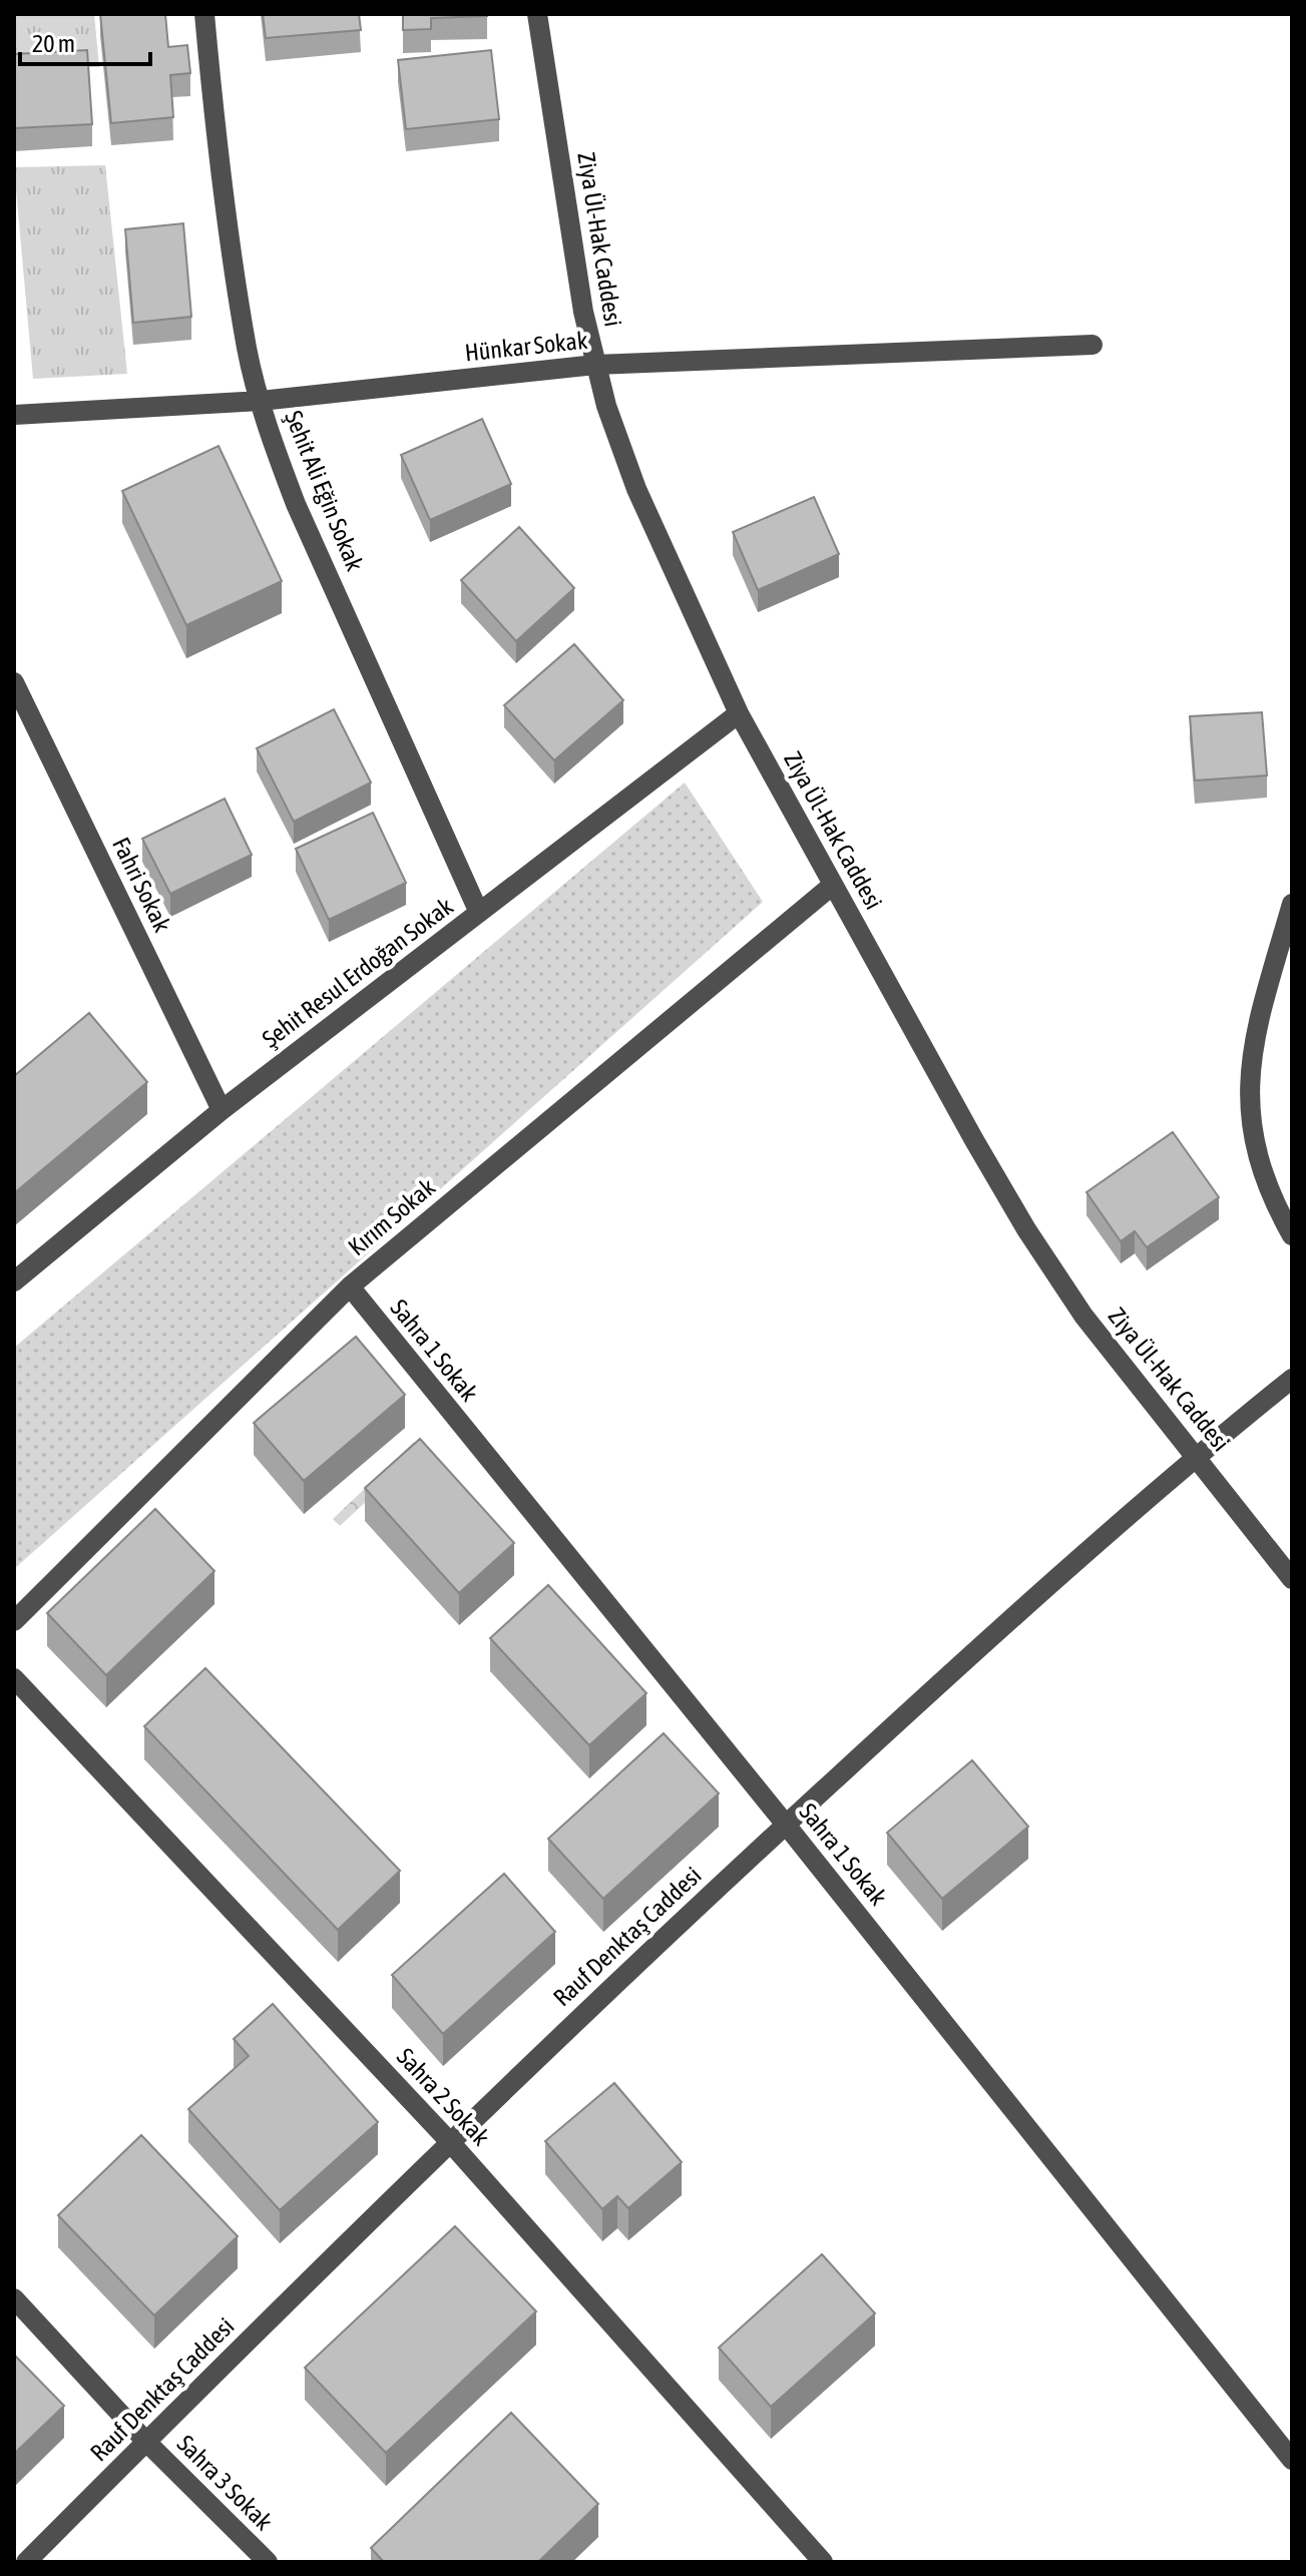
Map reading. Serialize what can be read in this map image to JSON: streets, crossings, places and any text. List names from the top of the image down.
{
  "streets": {
    "street": [
      "Ziya Ül-Hak Caddesi",
      "Hünkar Sokak",
      "Şehit Ali Eğin Sokak",
      "Fahri Sokak",
      "Şehit Resul Erdoğan Sokak",
      "Kırım Sokak",
      "Sahra 1 Sokak",
      "Rauf Denktaş Caddesi",
      "Sahra 2 Sokak",
      "Sahra 3 Sokak"
    ]
  },
  "crossings": [
    ["Ziya Ül-Hak Caddesi", "Hünkar Sokak"],
    ["Ziya Ül-Hak Caddesi", "Şehit Resul Erdoğan Sokak"],
    ["Ziya Ül-Hak Caddesi", "Kırım Sokak"],
    ["Ziya Ül-Hak Caddesi", "Rauf Denktaş Caddesi"],
    ["Hünkar Sokak", "Şehit Ali Eğin Sokak"],
    ["Şehit Ali Eğin Sokak", "Şehit Resul Erdoğan Sokak"],
    ["Fahri Sokak", "Şehit Resul Erdoğan Sokak"],
    ["Kırım Sokak", "Sahra 1 Sokak"],
    ["Sahra 1 Sokak", "Rauf Denktaş Caddesi"],
    ["Rauf Denktaş Caddesi", "Sahra 2 Sokak"],
    ["Rauf Denktaş Caddesi", "Sahra 3 Sokak"]
  ],
  "scale_bar": "20 m"
}
